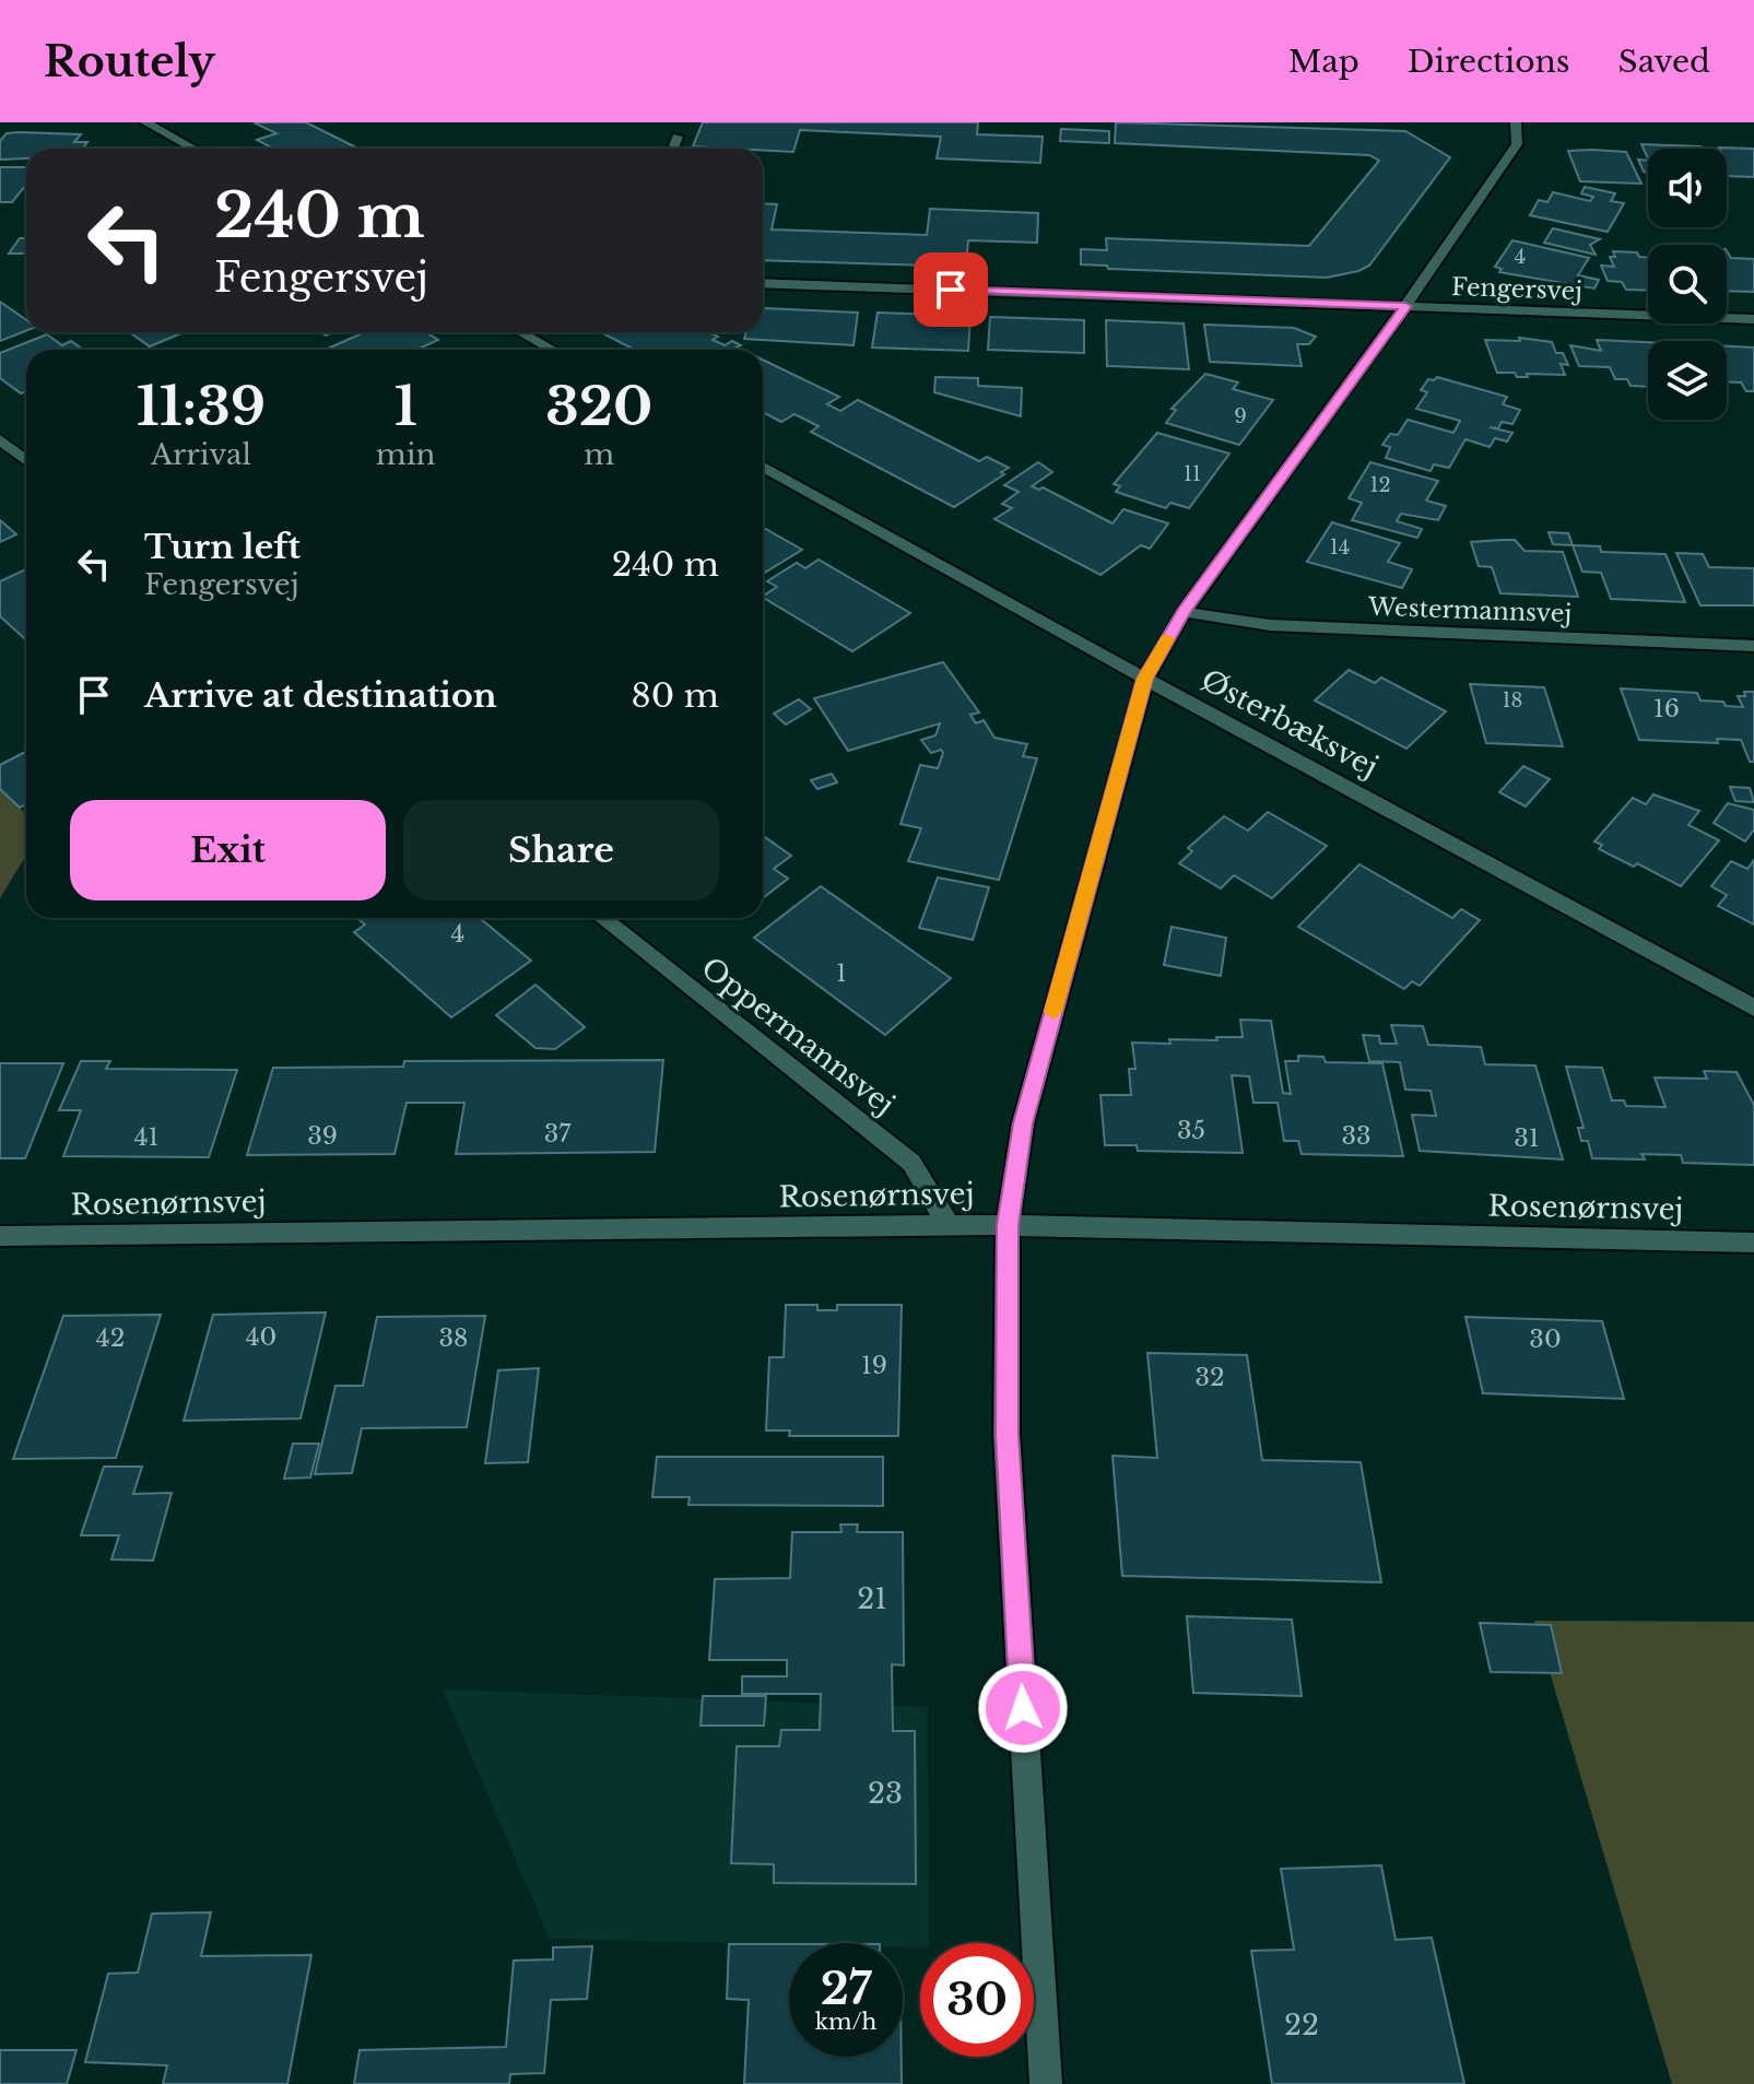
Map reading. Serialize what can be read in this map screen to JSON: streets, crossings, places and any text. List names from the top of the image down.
{
  "streets": {
    "street": [
      "Fengersvej",
      "Westermannsvej",
      "Østerbæksvej",
      "Oppermannsvej",
      "Rosenørnsvej"
    ]
  },
  "crossings": [
    ["Oppermannsvej", "Rosenørnsvej"]
  ],
  "house_numbers": [
    "4",
    "9",
    "11",
    "12",
    "14",
    "18",
    "16",
    "4",
    "1",
    "35",
    "37",
    "39",
    "33",
    "41",
    "31",
    "40",
    "42",
    "38",
    "30",
    "19",
    "32",
    "21",
    "23",
    "22"
  ],
  "page": {
    "header": "Routely",
    "nav": ["Map", "Directions", "Saved"],
    "turn": ["240 m", "Fengersvej"],
    "eta": [
      "11:39",
      "Arrival",
      "1",
      "min",
      "320",
      "m"
    ],
    "list": [
      {
        "name": "Turn left",
        "note": "Fengersvej",
        "value": "240 m"
      },
      {
        "name": "Arrive at destination",
        "value": "80 m"
      }
    ],
    "buttons": ["Exit", "Share"],
    "speed": "27 km/h",
    "limit": "30"
  }
}
